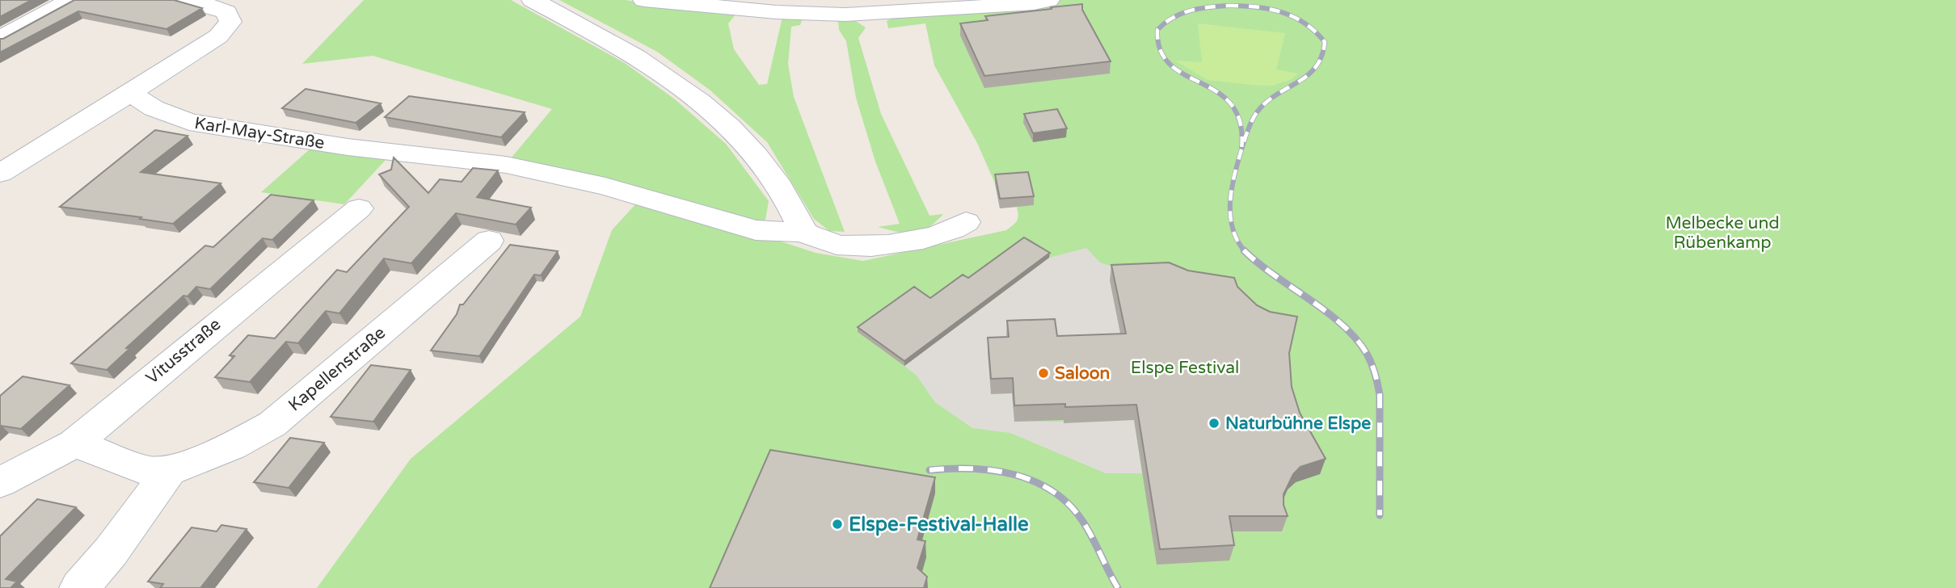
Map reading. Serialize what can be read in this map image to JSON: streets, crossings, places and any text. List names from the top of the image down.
{
  "streets": {
    "street": ["Karl-May-Straße", "Vitusstraße", "Kapellenstraße"]
  },
  "crossings": [
    ["Vitusstraße", "Kapellenstraße"]
  ],
  "parks": ["Melbecke und Rübenkamp", "Elspe Festival"],
  "places": ["Saloon", "Naturbühne Elspe", "Elspe-Festival-Halle"]
}
